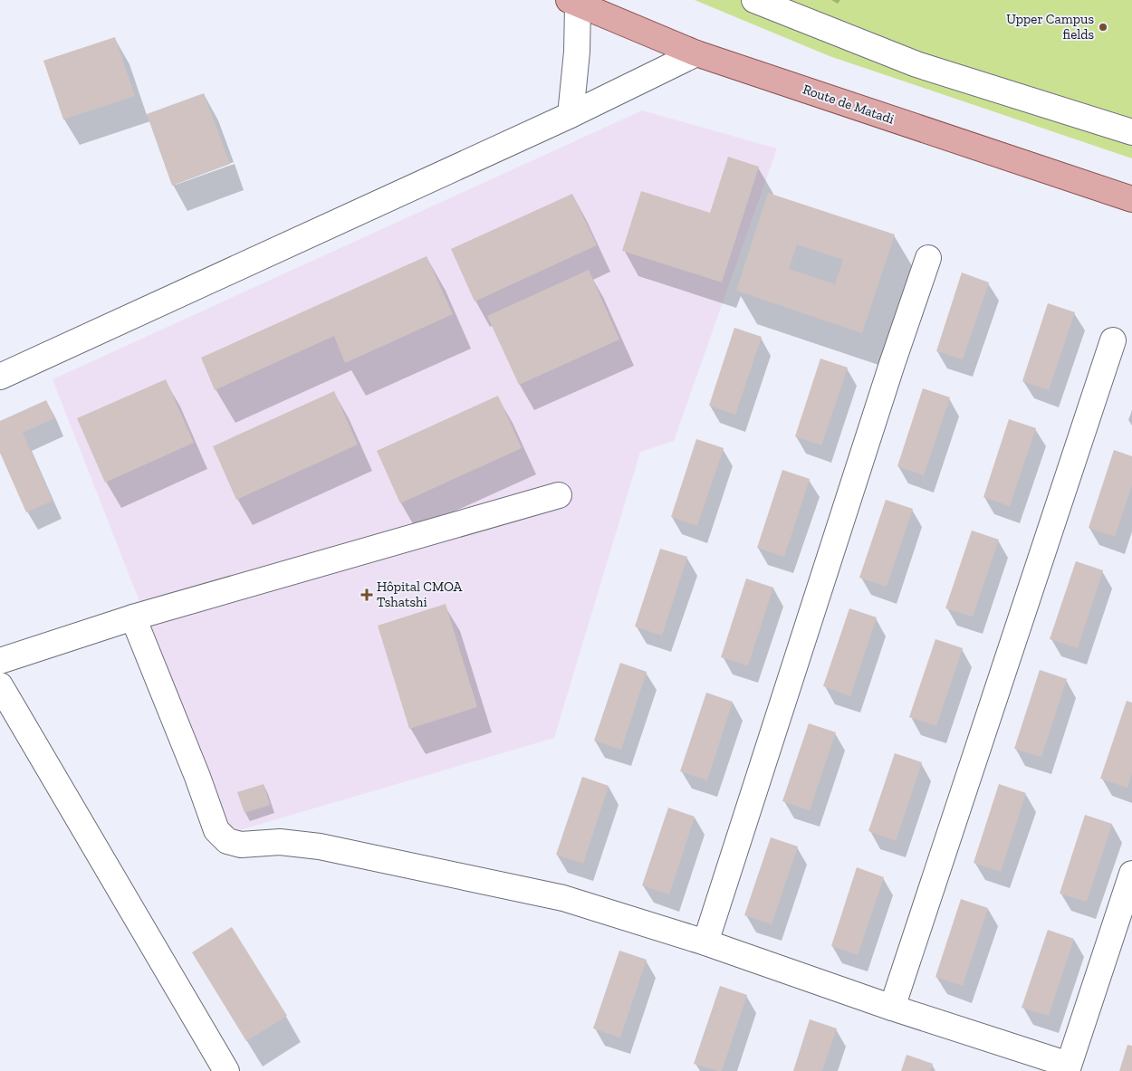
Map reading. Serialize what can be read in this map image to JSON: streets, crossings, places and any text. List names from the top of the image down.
{
  "streets": {
    "main road": ["Route de Matadi"]
  },
  "places": {
    "other": ["Upper Campus fields"],
    "health": ["Hôpital CMOA Tshatshi"]
  }
}
